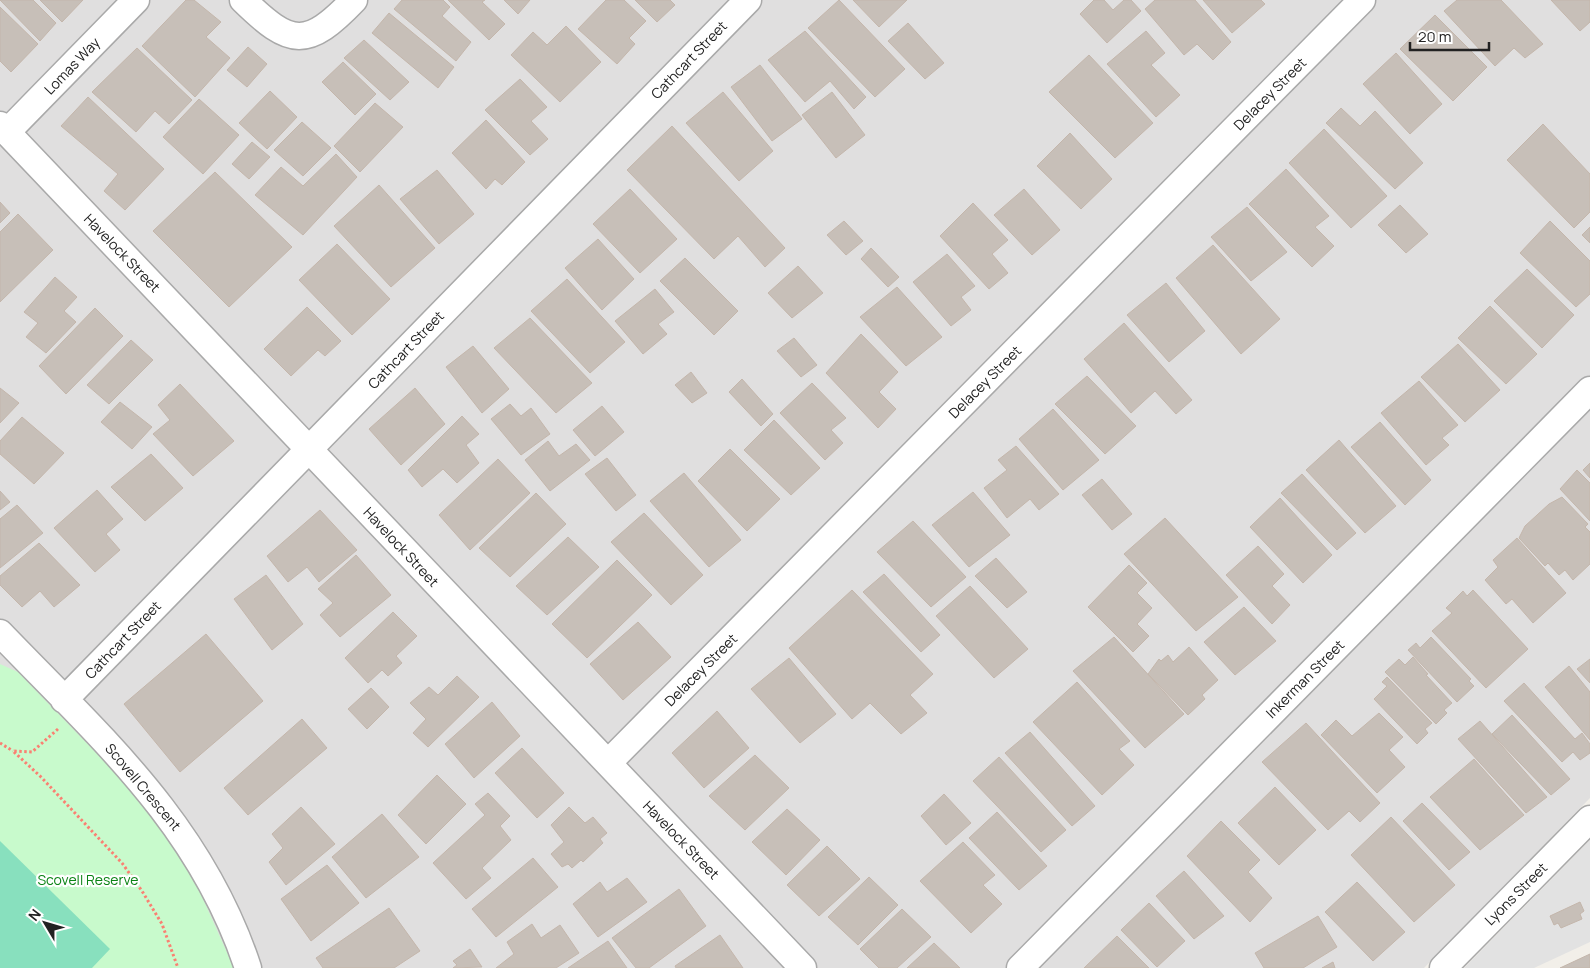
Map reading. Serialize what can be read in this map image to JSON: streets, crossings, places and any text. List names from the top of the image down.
{
  "streets": {
    "street": [
      "Cathcart Street",
      "Lomas Way",
      "Delacey Street",
      "Havelock Street",
      "Inkerman Street",
      "Scovell Crescent",
      "Lyons Street"
    ]
  },
  "crossings": [
    ["Cathcart Street", "Havelock Street"],
    ["Cathcart Street", "Scovell Crescent"],
    ["Lomas Way", "Havelock Street"],
    ["Delacey Street", "Havelock Street"]
  ],
  "parks": ["Scovell Reserve"],
  "scale_bar": "20 m",
  "north": "top left"
}
